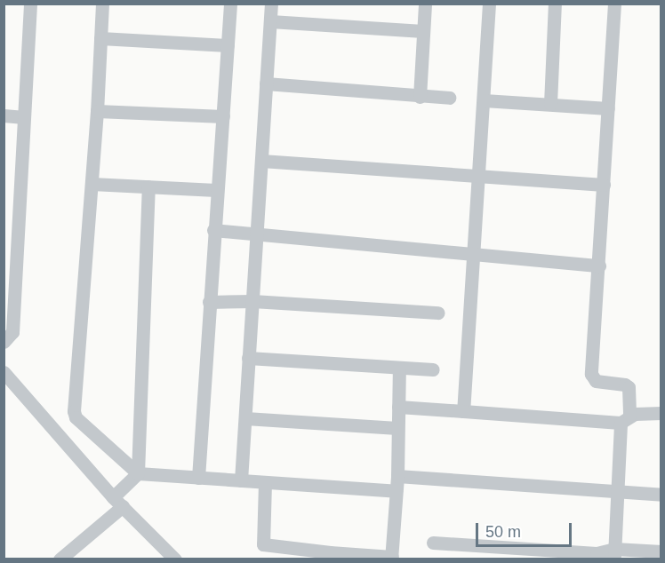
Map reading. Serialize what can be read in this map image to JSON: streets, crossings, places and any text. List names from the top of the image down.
{
  "scale_bar": "50 m"
}
